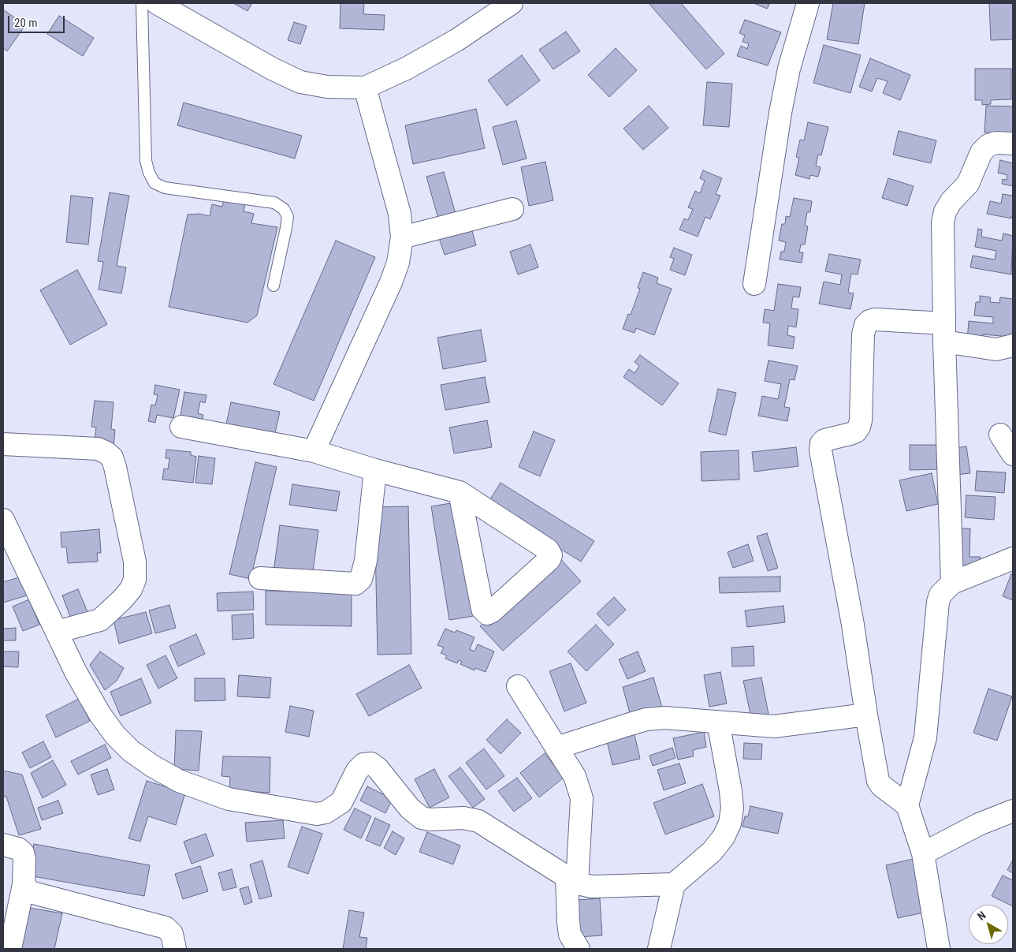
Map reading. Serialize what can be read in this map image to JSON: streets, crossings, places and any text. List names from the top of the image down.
{
  "scale_bar": "20 m",
  "north": "top left"
}
